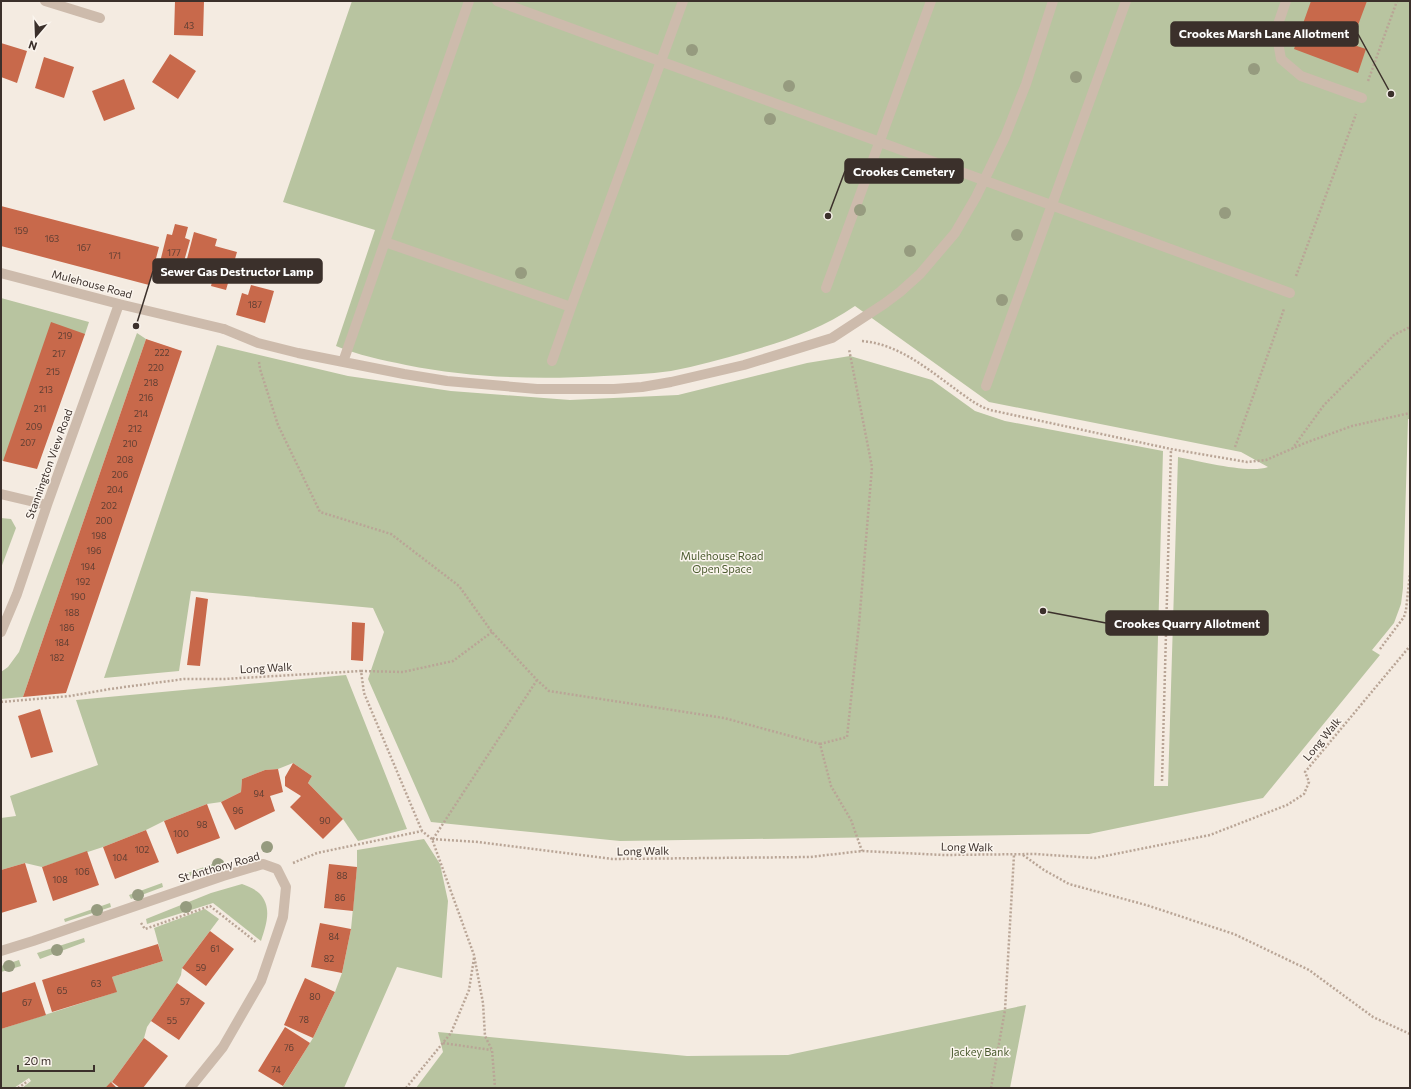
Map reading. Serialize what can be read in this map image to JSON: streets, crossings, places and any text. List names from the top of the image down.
{
  "streets": {
    "street": ["Mulehouse Road", "Stannington View Road", "St Anthony Road"],
    "path": ["Long Walk"]
  },
  "crossings": [
    ["Mulehouse Road", "Stannington View Road"]
  ],
  "parks": ["Mulehouse Road Open Space", "Jackey Bank"],
  "places": [
    "Crookes Marsh Lane Allotment",
    "Crookes Cemetery",
    "Sewer Gas Destructor Lamp",
    "Crookes Quarry Allotment"
  ],
  "house_numbers": [
    "43",
    "159",
    "163",
    "167",
    "177",
    "171",
    "187",
    "219",
    "222",
    "217",
    "220",
    "215",
    "218",
    "213",
    "216",
    "211",
    "214",
    "209",
    "212",
    "207",
    "210",
    "208",
    "206",
    "204",
    "202",
    "200",
    "198",
    "196",
    "194",
    "192",
    "190",
    "188",
    "186",
    "184",
    "182",
    "94",
    "96",
    "90",
    "98",
    "100",
    "102",
    "104",
    "106",
    "88",
    "108",
    "86",
    "84",
    "61",
    "82",
    "59",
    "63",
    "65",
    "80",
    "57",
    "67",
    "78",
    "55",
    "76",
    "74"
  ],
  "scale_bar": "20 m",
  "north": "bottom"
}
